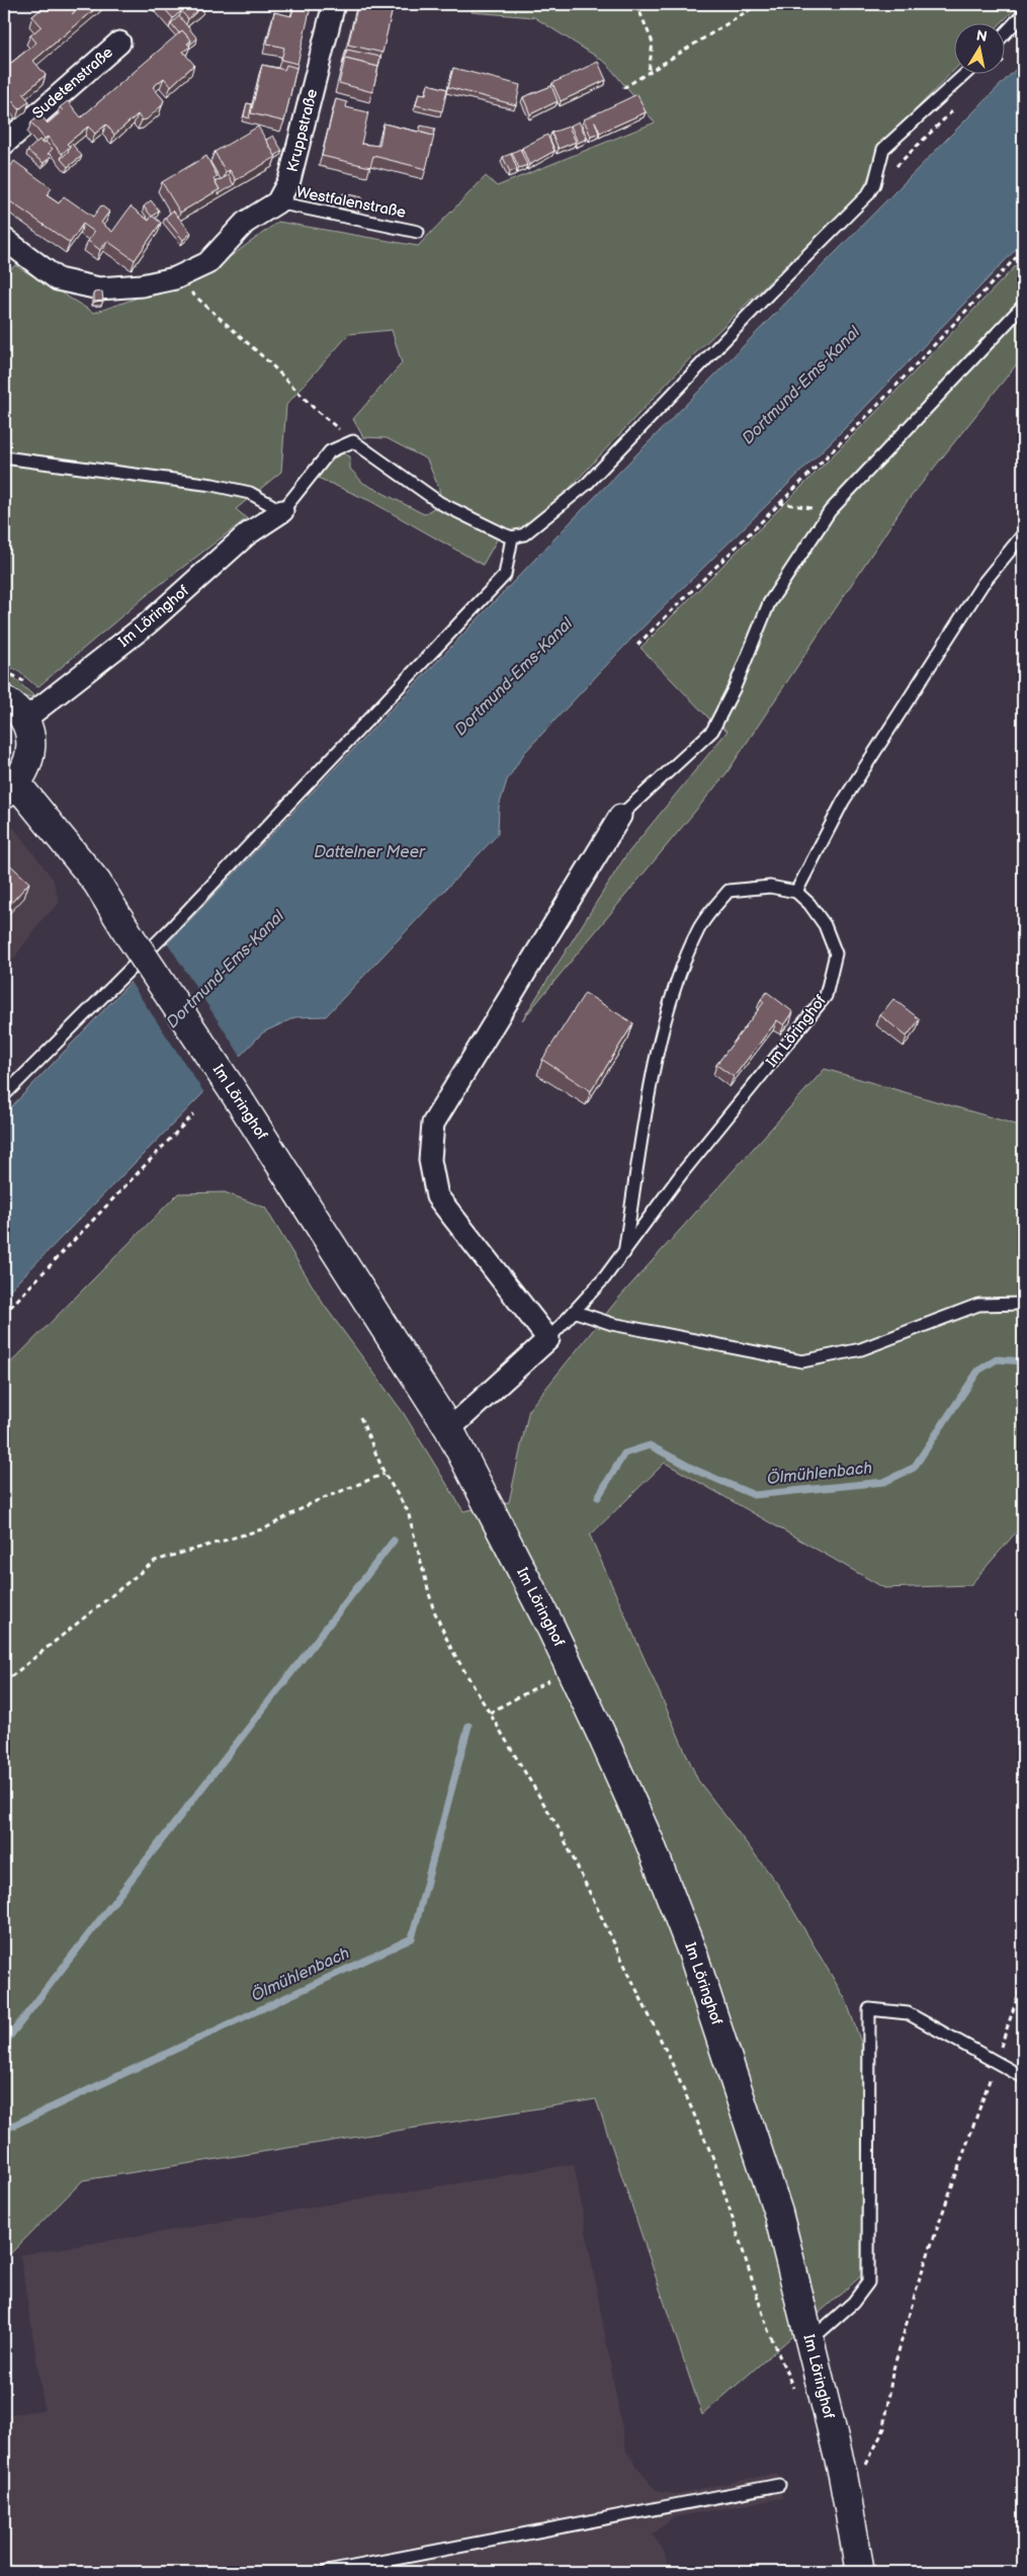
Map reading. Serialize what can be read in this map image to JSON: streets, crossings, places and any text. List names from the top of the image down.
{
  "streets": {
    "street": ["Sudetenstraße", "Kruppstraße", "Im Löringhof"],
    "lane": ["Westfalenstraße"]
  },
  "crossings": [
    ["Kruppstraße", "Westfalenstraße"]
  ],
  "water": ["Dortmund-Ems-Kanal", "Dattelner Meer", "Ölmühlenbach"],
  "north": "top"
}
